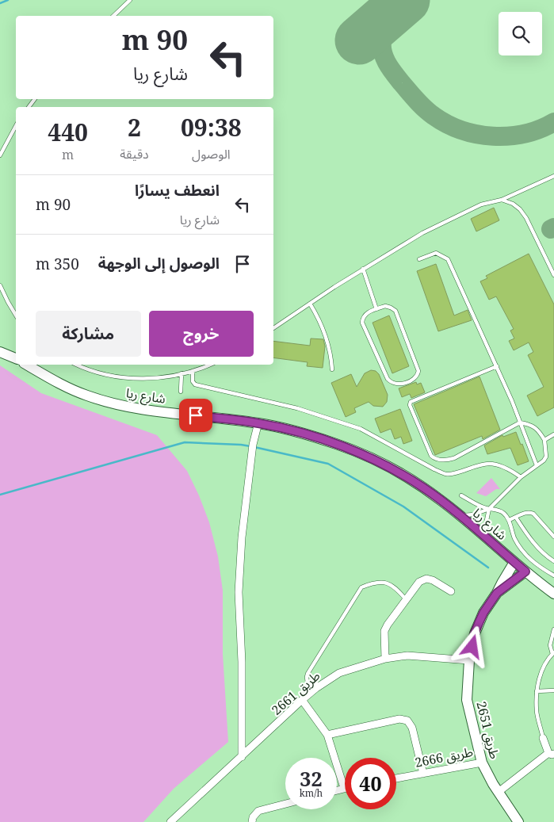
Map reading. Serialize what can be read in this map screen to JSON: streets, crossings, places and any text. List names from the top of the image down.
{
  "streets": {
    "main road": ["شارع ريا", "طريق 2651"],
    "street": ["طريق 2661", "طريق 2666"]
  },
  "crossings": [
    ["شارع ريا", "طريق 2651"],
    ["طريق 2661", "طريق 2651"],
    ["طريق 2651", "طريق 2666"]
  ],
  "page": {
    "turn": ["90 m", "شارع ريا"],
    "eta": [
      "09:38",
      "الوصول",
      "2",
      "دقيقة",
      "440",
      "m"
    ],
    "list": [
      {
        "name": "انعطف يسارًا",
        "note": "شارع ريا",
        "value": "90 m"
      },
      {
        "name": "الوصول إلى الوجهة",
        "value": "350 m"
      }
    ],
    "buttons": ["خروج", "مشاركة"],
    "speed": "32 km/h",
    "limit": "40"
  }
}
